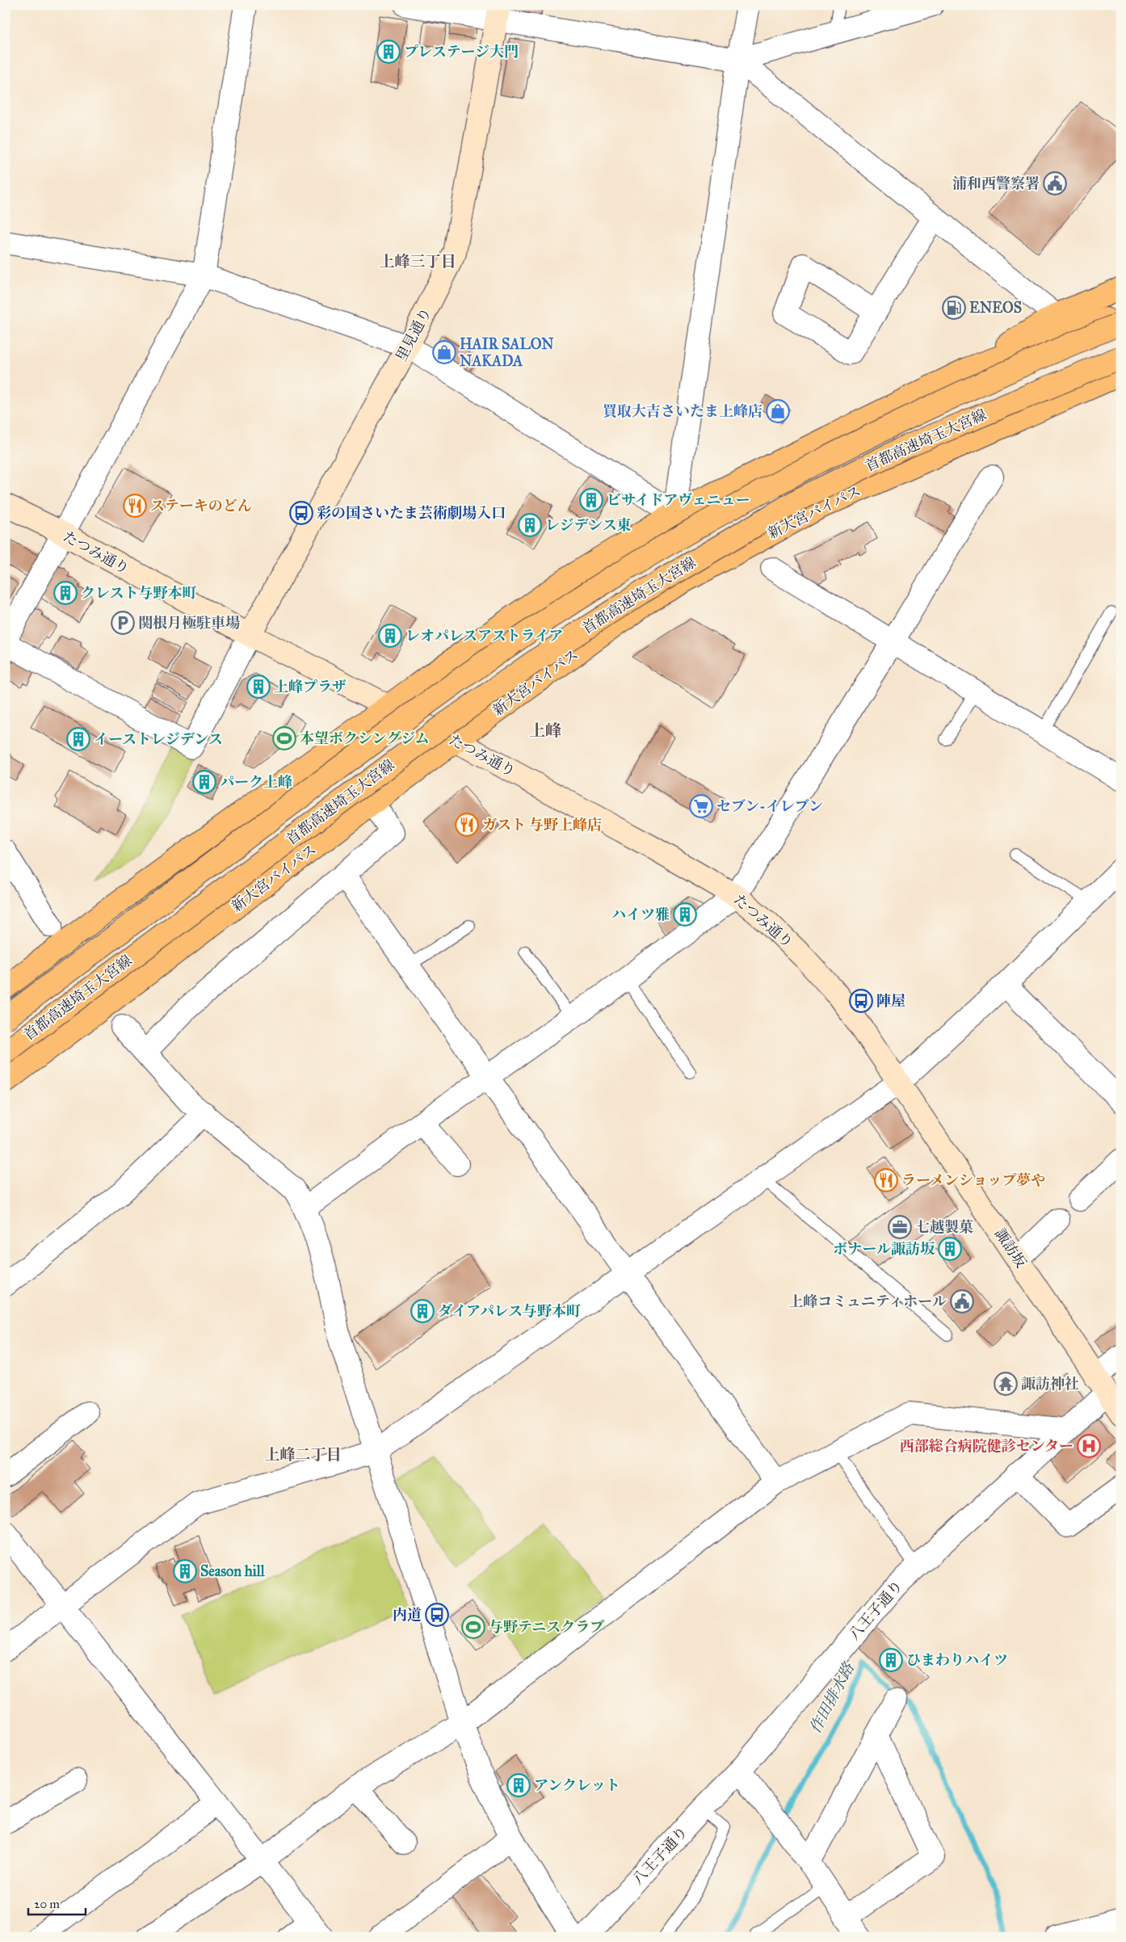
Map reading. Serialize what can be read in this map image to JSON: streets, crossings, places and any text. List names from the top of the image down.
{
  "streets": {
    "highway": ["首都高速埼玉大宮線", "新大宮バイパス"],
    "main road": ["里見通り", "たつみ通り", "諏訪坂"],
    "street": ["八王子通り"]
  },
  "crossings": [
    ["里見通り", "たつみ通り"],
    ["首都高速埼玉大宮線", "新大宮バイパス"],
    ["新大宮バイパス", "たつみ通り"],
    ["たつみ通り", "諏訪坂"],
    ["諏訪坂", "八王子通り"]
  ],
  "districts": ["上峰三丁目", "上峰", "上峰二丁目"],
  "water": ["作田排水路"],
  "places": {
    "building": [
      "プレステージ大門",
      "ビサイドアヴェニュー",
      "レジデンス東",
      "クレスト与野本町",
      "レオパレスアストライア",
      "上峰プラザ",
      "イーストレジデンス",
      "パーク上峰",
      "ハイツ雅",
      "ボナール諏訪坂",
      "ダイアパレス与野本町",
      "Season hill",
      "ひまわりハイツ",
      "アンクレット"
    ],
    "public building": ["浦和西警察署", "上峰コミュニティホール"],
    "fuel station": ["ENEOS"],
    "shop": ["HAIR SALON NAKADA", "買取大吉さいたま上峰店"],
    "restaurant": ["ステーキのどん", "ガスト 与野上峰店", "ラーメンショップ夢や"],
    "bus stop": ["彩の国さいたま芸術劇場入口", "陣屋", "内道"],
    "parking": ["関根月極駐車場"],
    "sports": ["本望ボクシングジム", "与野テニスクラブ"],
    "supermarket": ["セブン-イレブン"],
    "office": ["七越製菓"],
    "temple": ["諏訪神社"],
    "hospital": ["西部総合病院健診センター"]
  },
  "scale_bar": "20 m"
}
